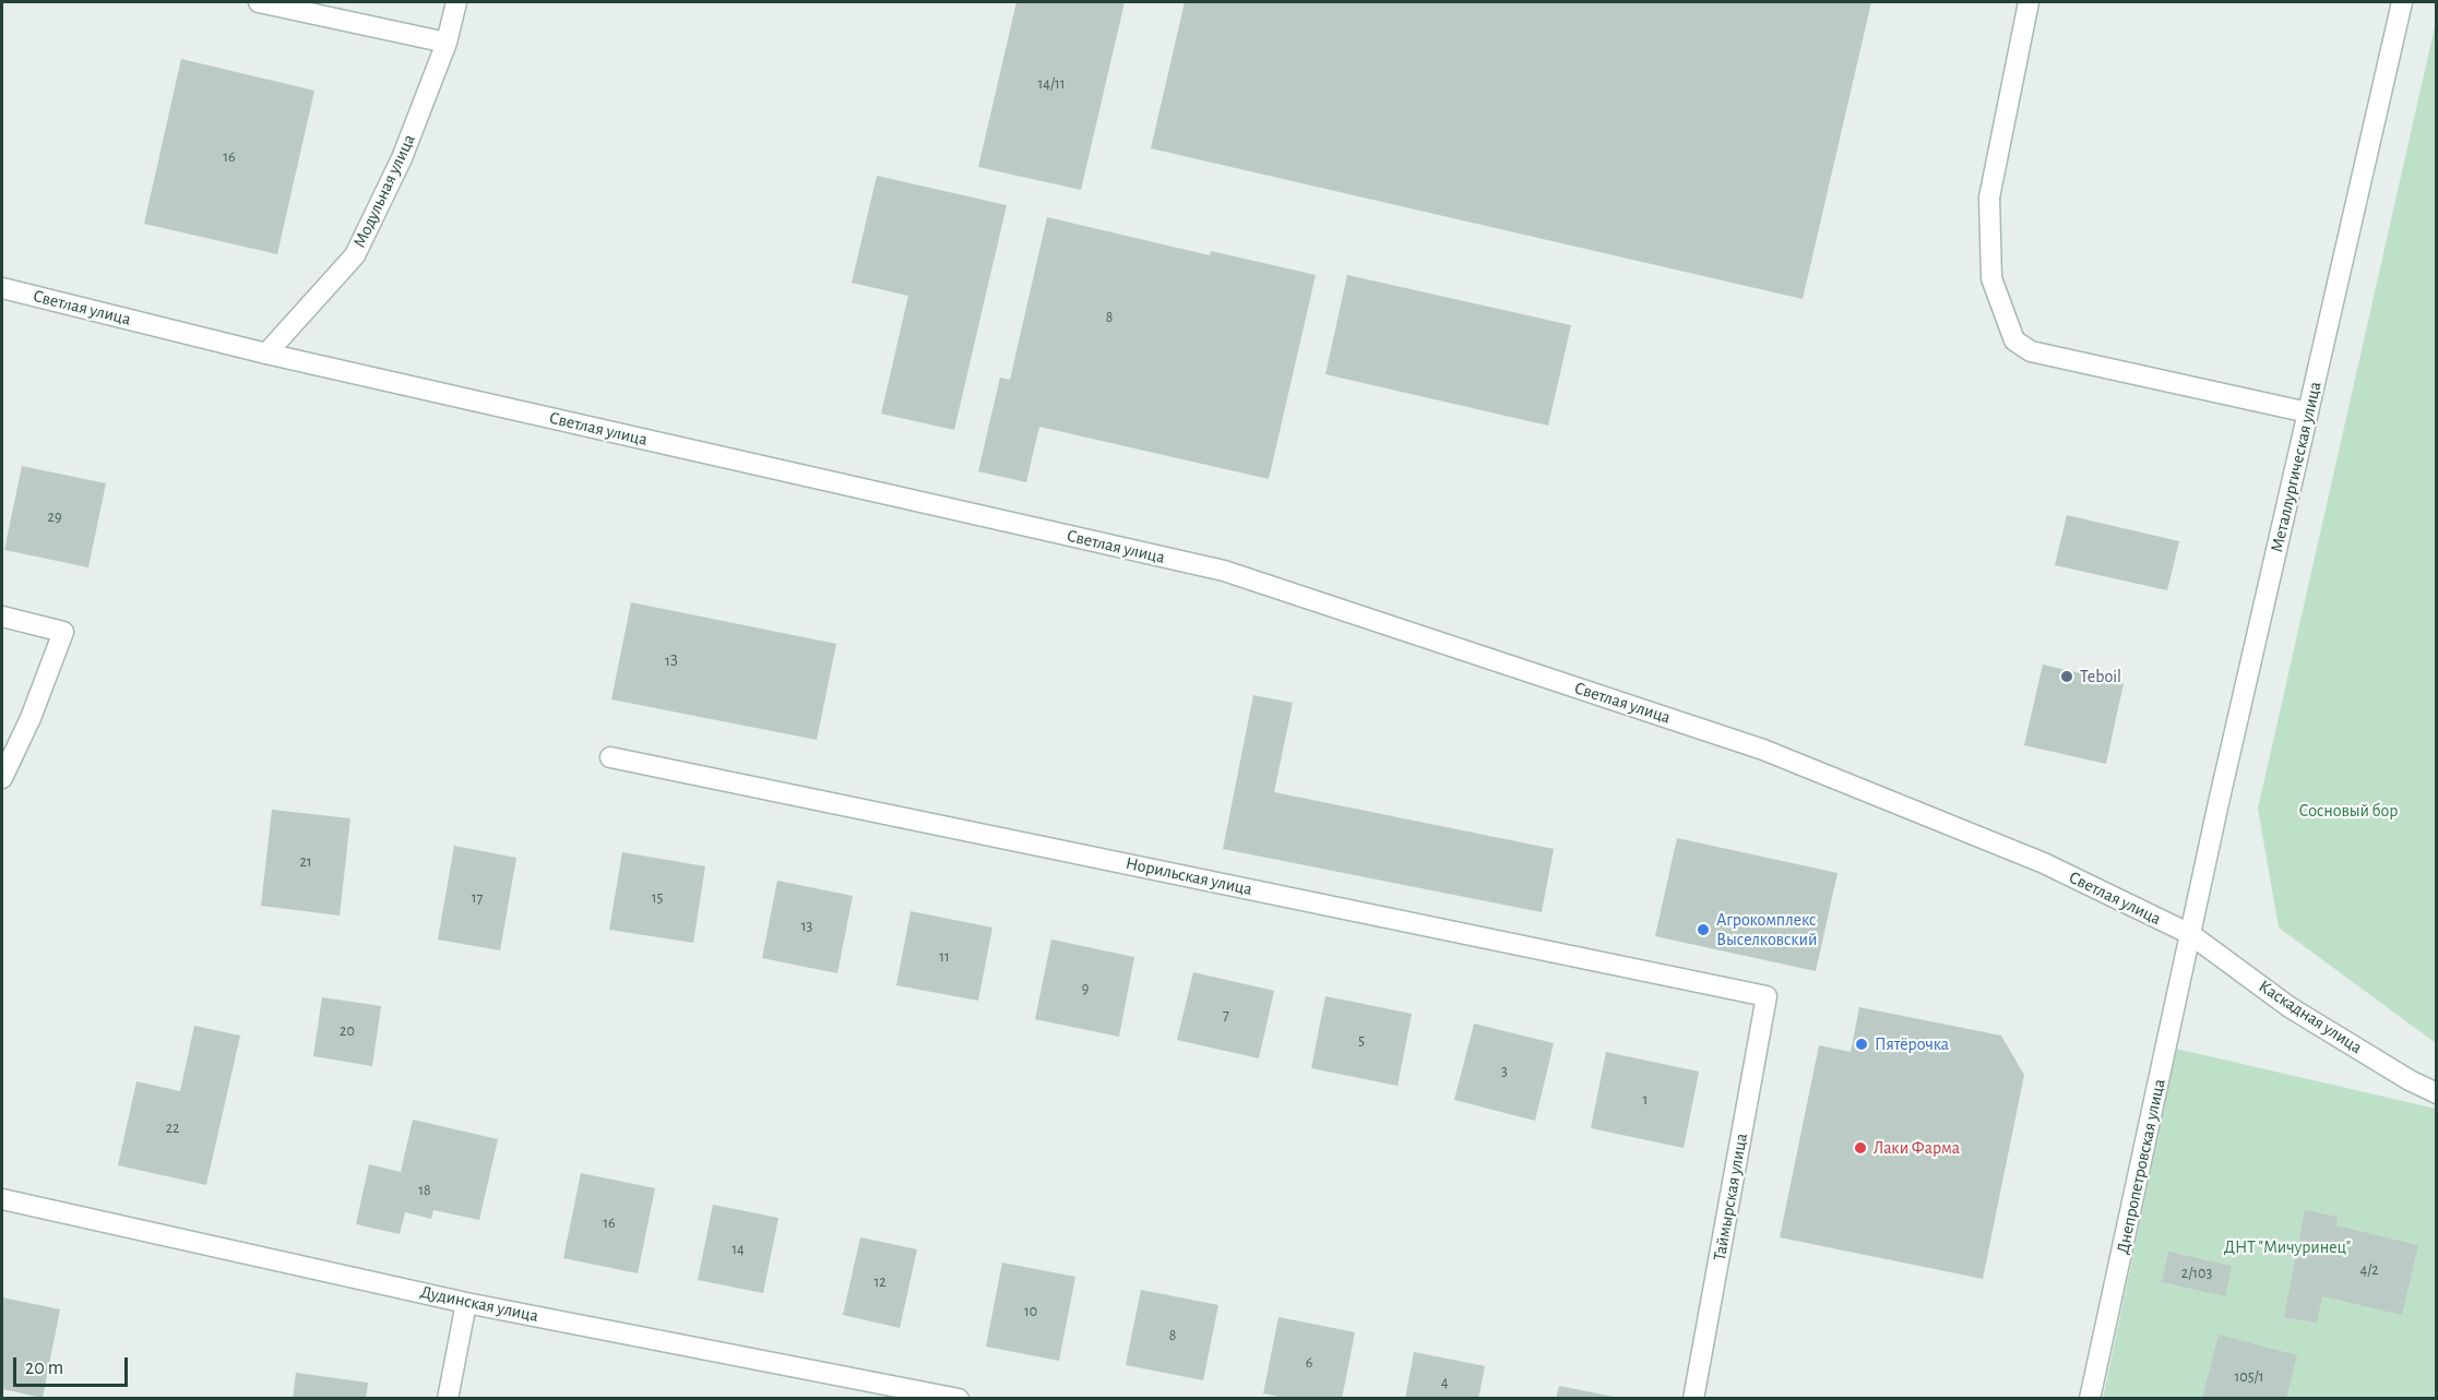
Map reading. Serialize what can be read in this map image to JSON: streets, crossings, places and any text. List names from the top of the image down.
{
  "streets": {
    "street": [
      "Модульная улица",
      "Светлая улица",
      "Металлургическая улица",
      "Норильская улица",
      "Каскадная улица",
      "Днепропетровская улица",
      "Таймырская улица",
      "Дудинская улица"
    ]
  },
  "crossings": [
    ["Модульная улица", "Светлая улица"],
    ["Светлая улица", "Металлургическая улица"],
    ["Светлая улица", "Каскадная улица"],
    ["Светлая улица", "Днепропетровская улица"],
    ["Металлургическая улица", "Каскадная улица"],
    ["Металлургическая улица", "Днепропетровская улица"],
    ["Норильская улица", "Таймырская улица"],
    ["Каскадная улица", "Днепропетровская улица"]
  ],
  "parks": ["Сосновый бор", "ДНТ \"Мичуринец\""],
  "places": [
    "Teboil",
    "Агрокомплекс Выселковский",
    "Пятёрочка",
    "Лаки Фарма"
  ],
  "house_numbers": [
    "14/11",
    "16",
    "8",
    "29",
    "1З",
    "21",
    "17",
    "15",
    "13",
    "11",
    "9",
    "7",
    "20",
    "5",
    "3",
    "1",
    "22",
    "18",
    "16",
    "14",
    "4/2",
    "2/103",
    "12",
    "10",
    "8",
    "6",
    "105/1",
    "4"
  ],
  "scale_bar": "20 m"
}
